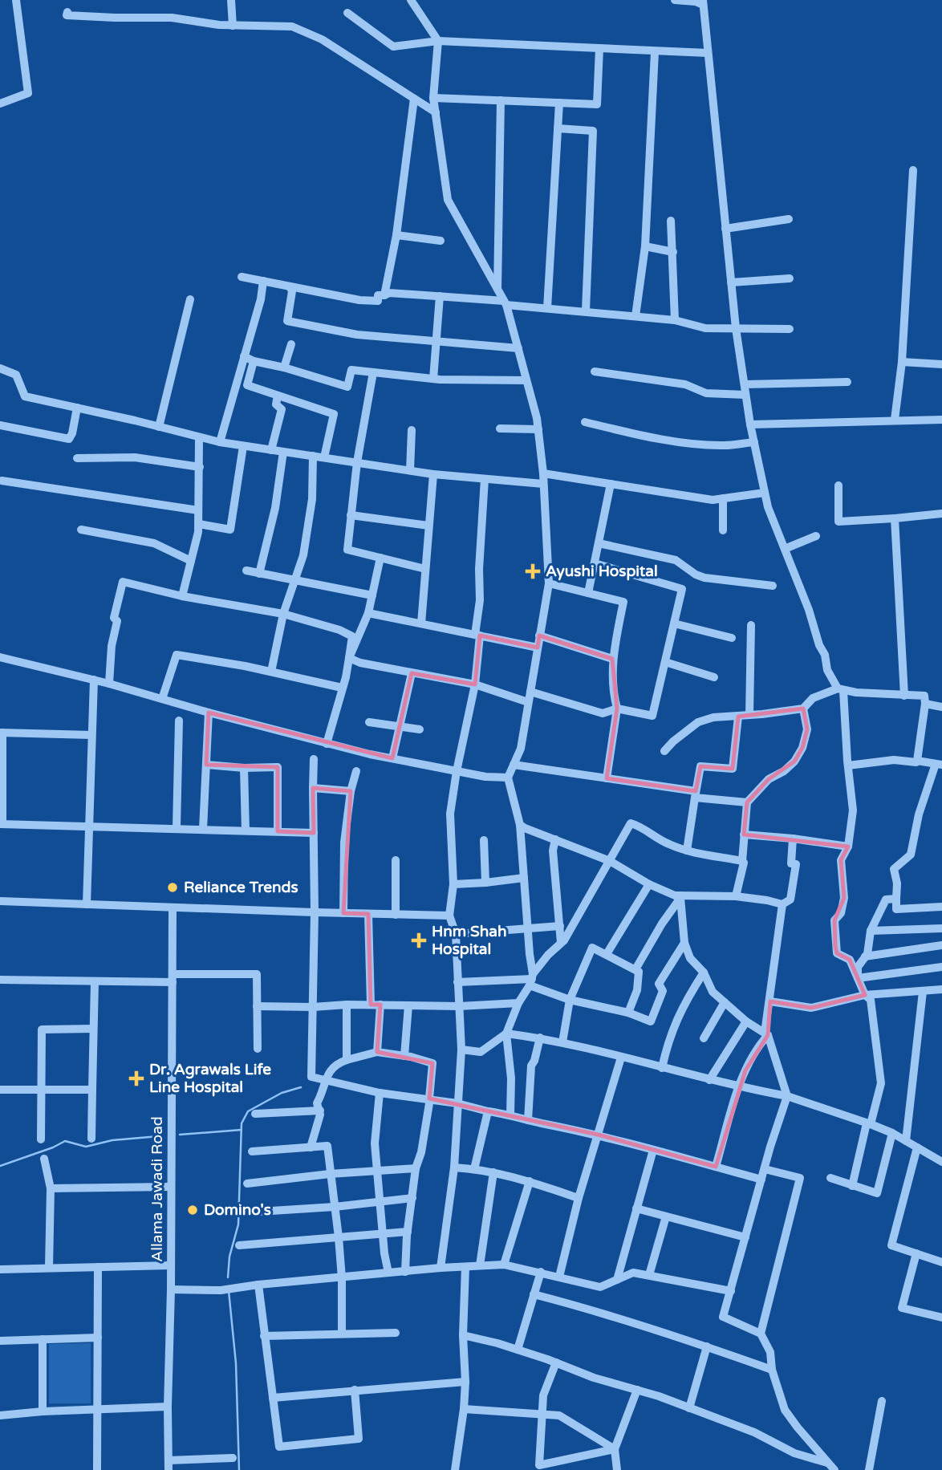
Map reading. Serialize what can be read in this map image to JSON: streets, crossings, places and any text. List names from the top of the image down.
{
  "streets": {
    "street": ["Allama Jawadi Road"]
  },
  "places": {
    "health": ["Ayushi Hospital", "Hnm Shah Hospital", "Dr. Agrawals Life Line Hospital"],
    "other": ["Reliance Trends", "Domino's"]
  }
}
